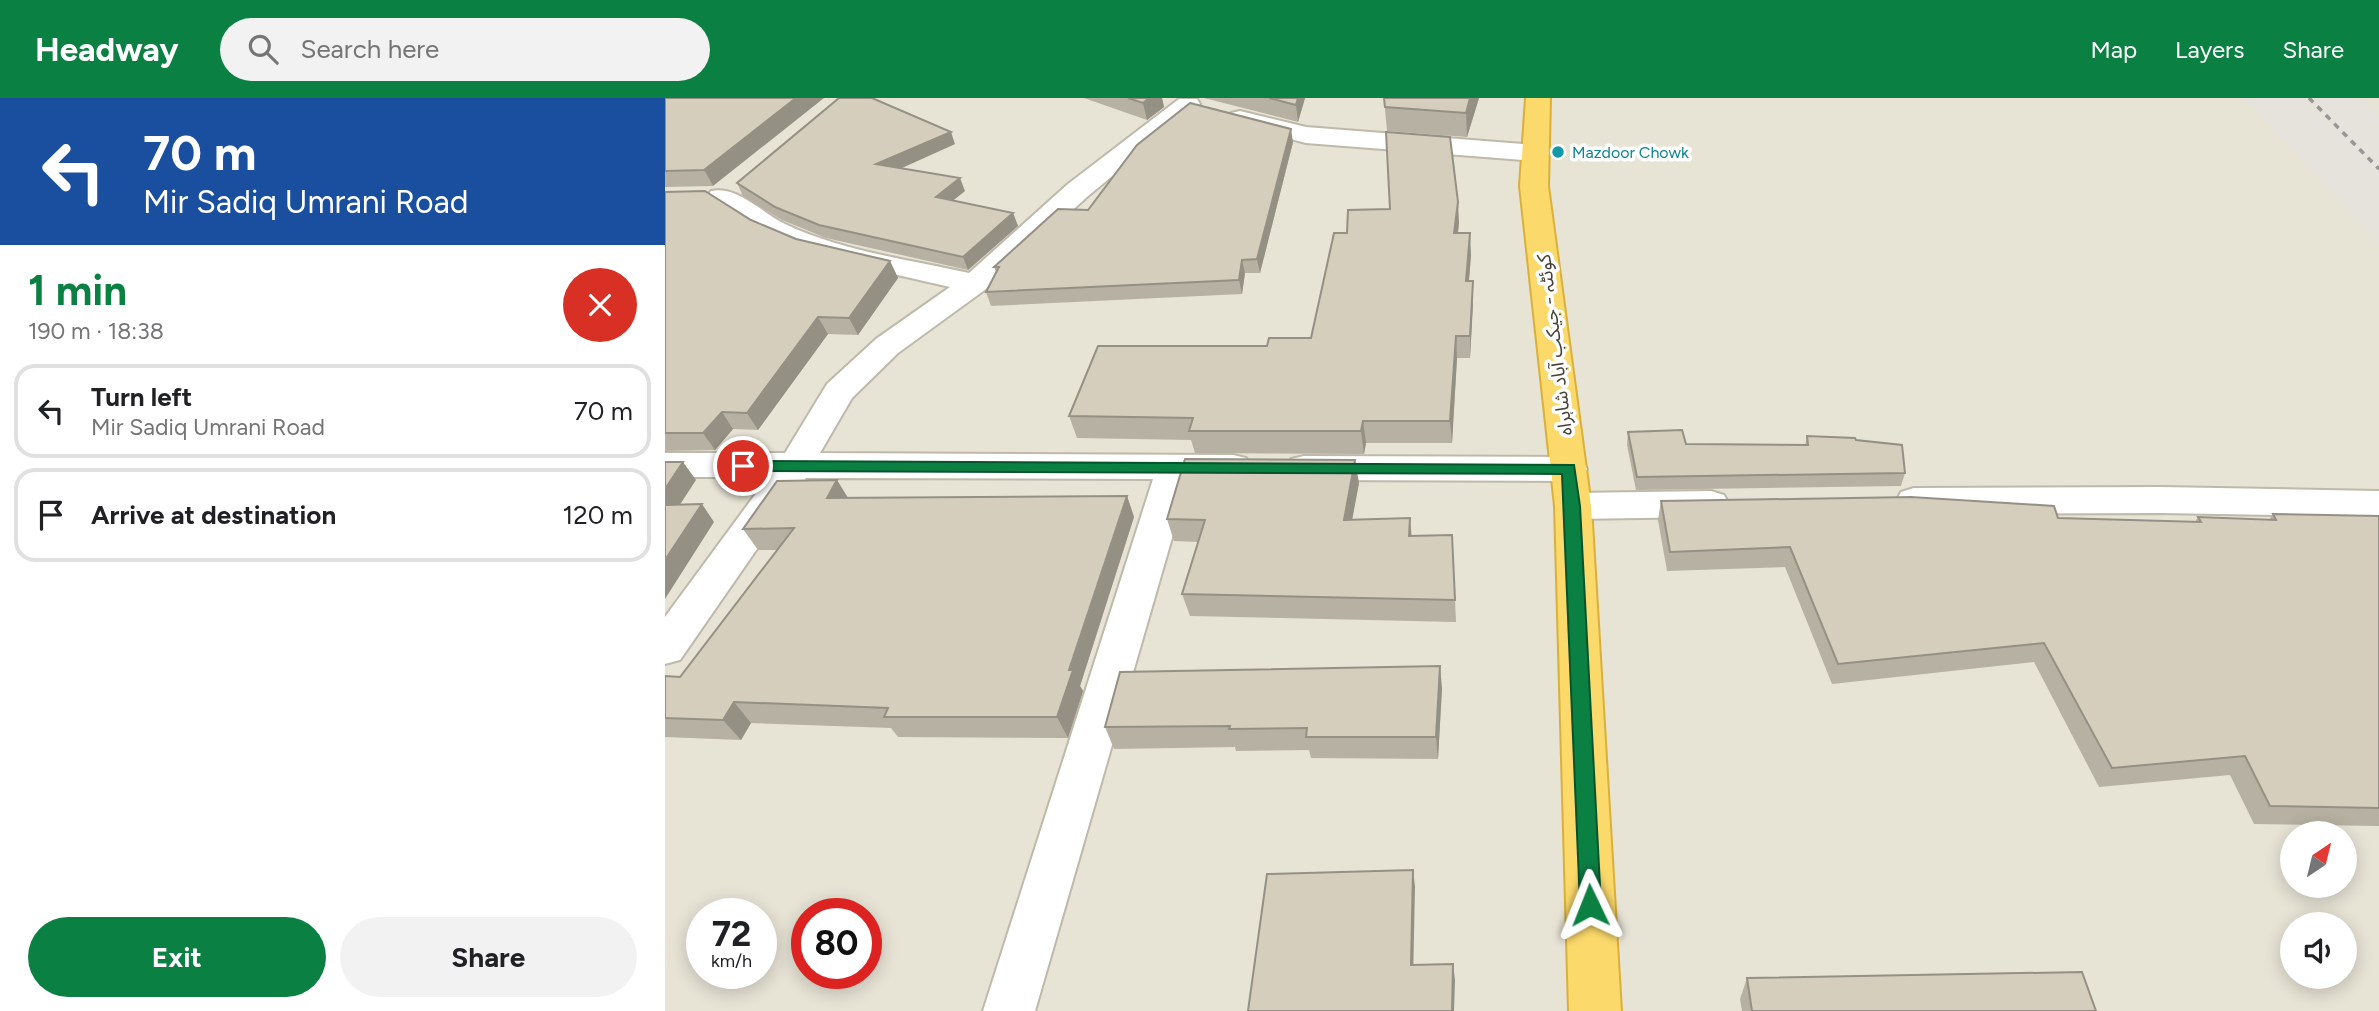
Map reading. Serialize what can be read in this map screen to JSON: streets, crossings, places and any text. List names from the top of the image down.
{
  "streets": {
    "highway": ["کوئٹہ - جیکب آباد شاہراہ"]
  },
  "places": ["Mazdoor Chowk"],
  "north": "top right",
  "page": {
    "header": "Headway",
    "search": "Search here",
    "nav": ["Map", "Layers", "Share"],
    "turn": ["70 m", "Mir Sadiq Umrani Road"],
    "heading": ["1 min", "190 m · 18:38"],
    "list": [
      {
        "name": "Turn left",
        "note": "Mir Sadiq Umrani Road",
        "value": "70 m"
      },
      {
        "name": "Arrive at destination",
        "value": "120 m"
      }
    ],
    "speed": "72 km/h",
    "limit": "80",
    "buttons": ["Exit", "Share"]
  }
}
